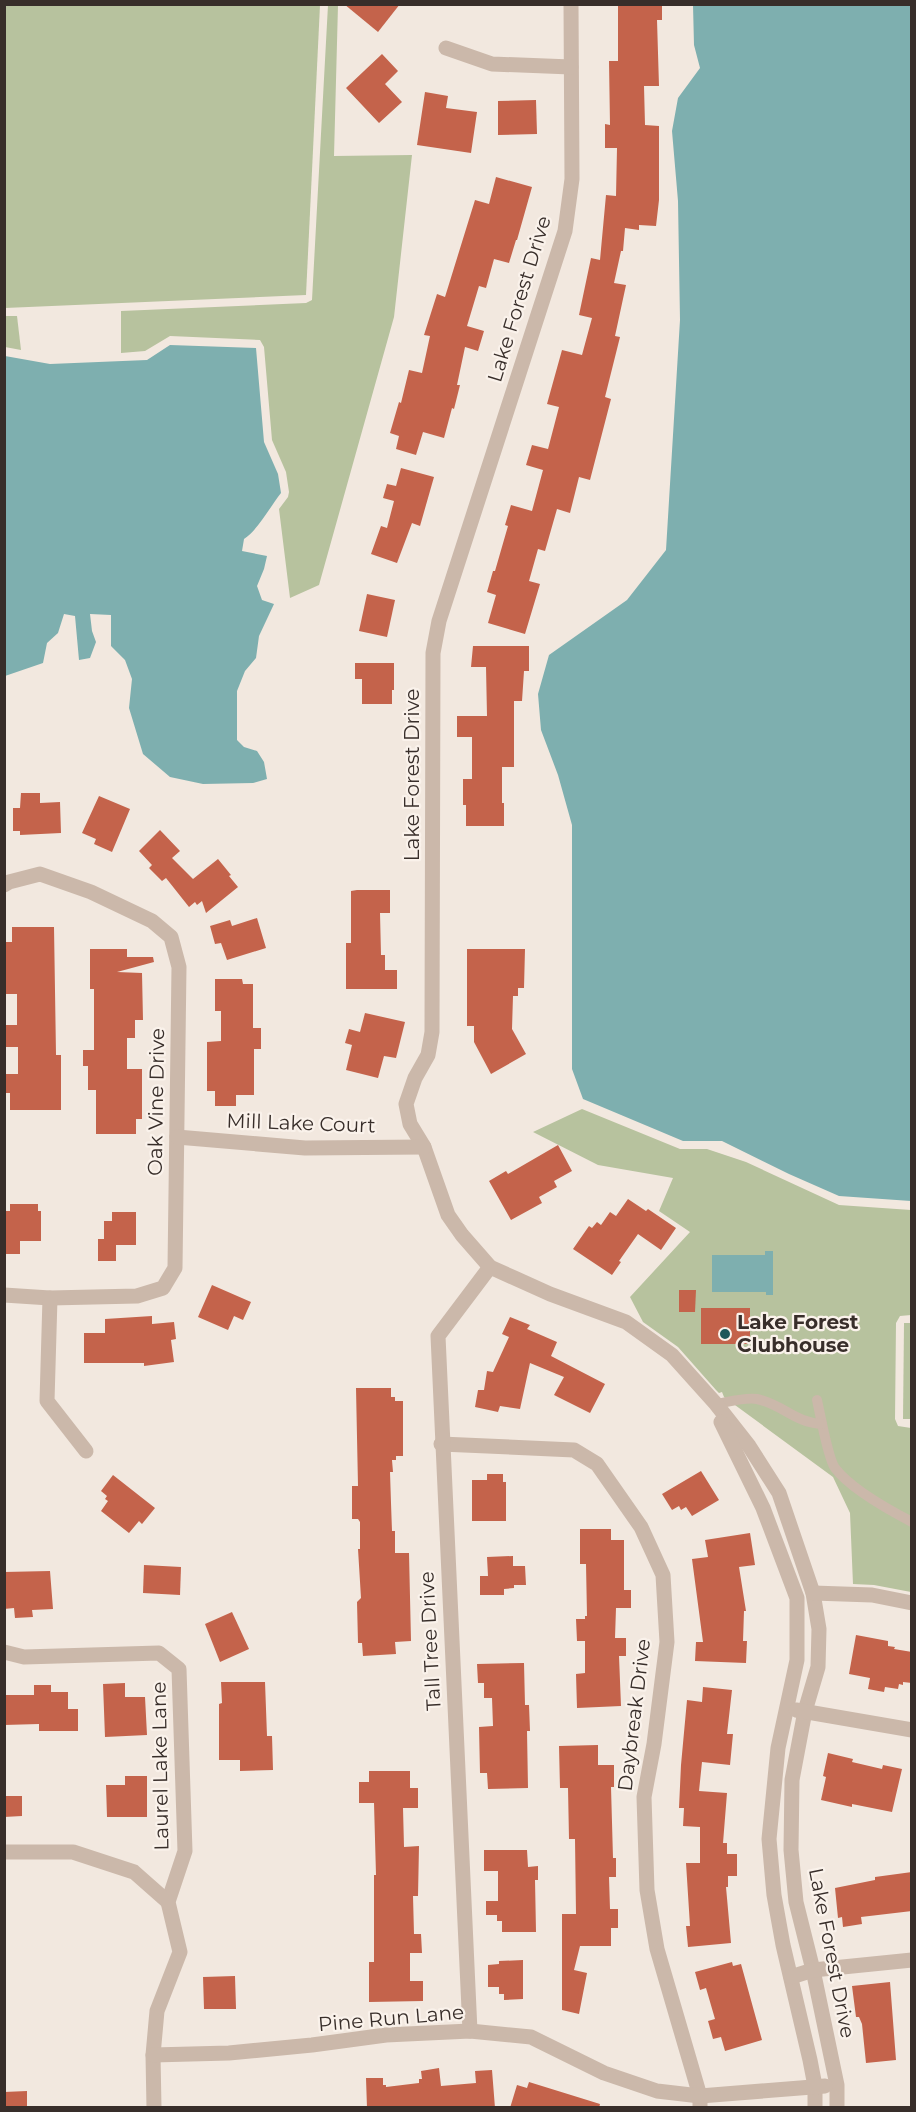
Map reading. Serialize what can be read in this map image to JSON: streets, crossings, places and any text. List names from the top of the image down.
{
  "streets": {
    "street": [
      "Lake Forest Drive",
      "Oak Vine Drive",
      "Mill Lake Court",
      "Tall Tree Drive",
      "Daybreak Drive",
      "Laurel Lake Lane",
      "Pine Run Lane"
    ]
  },
  "crossings": [
    ["Lake Forest Drive", "Mill Lake Court"],
    ["Lake Forest Drive", "Tall Tree Drive"],
    ["Lake Forest Drive", "Pine Run Lane"],
    ["Oak Vine Drive", "Mill Lake Court"],
    ["Tall Tree Drive", "Daybreak Drive"],
    ["Tall Tree Drive", "Pine Run Lane"],
    ["Daybreak Drive", "Pine Run Lane"]
  ],
  "places": ["Lake Forest Clubhouse"]
}
